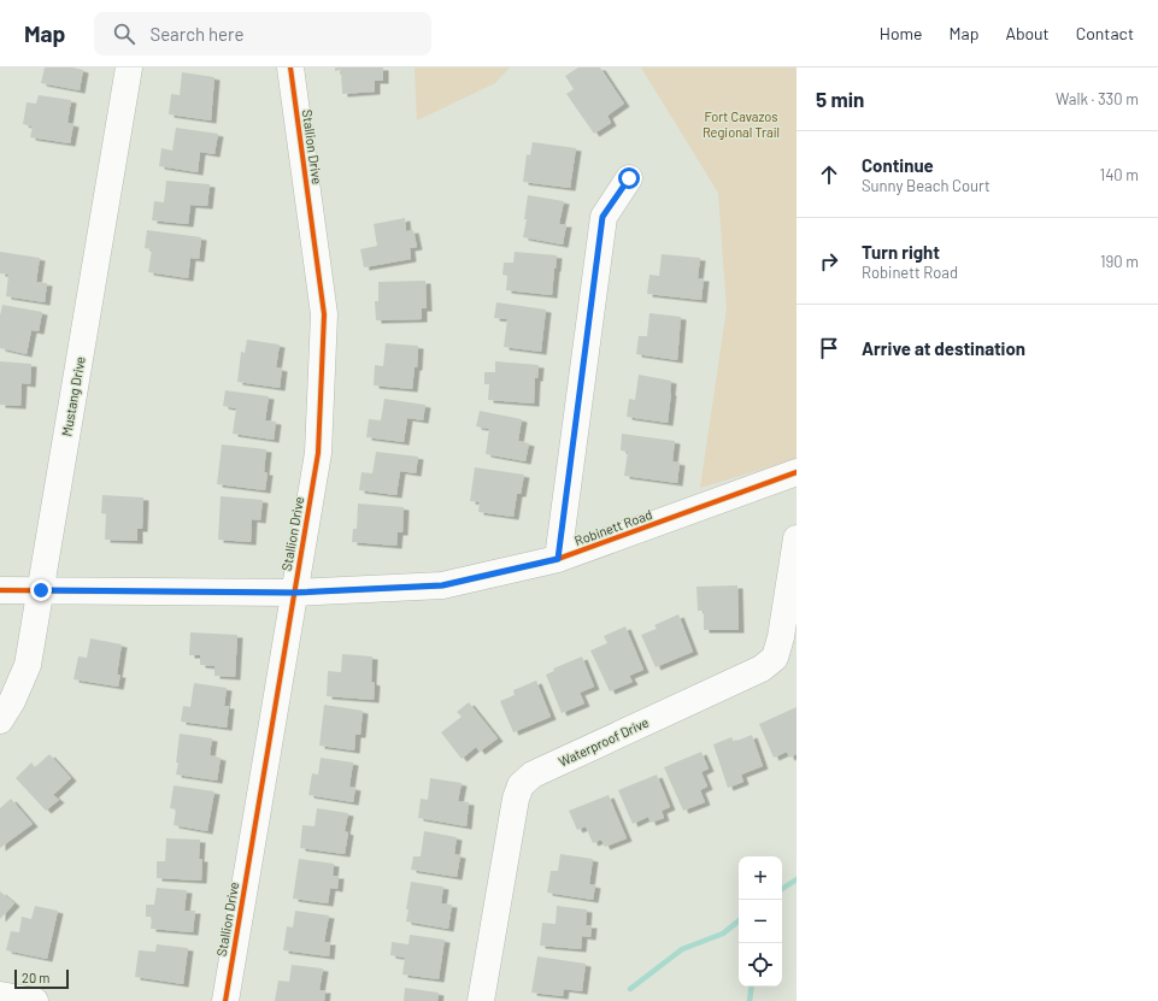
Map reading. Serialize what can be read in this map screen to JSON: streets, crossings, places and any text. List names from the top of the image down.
{
  "streets": {
    "street": [
      "Stallion Drive",
      "Mustang Drive",
      "Robinett Road",
      "Waterproof Drive"
    ]
  },
  "crossings": [
    ["Stallion Drive", "Robinett Road"],
    ["Mustang Drive", "Robinett Road"]
  ],
  "parks": ["Fort Cavazos Regional Trail"],
  "scale_bar": "20 m",
  "page": {
    "header": "Map",
    "search": "Search here",
    "nav": [
      "Home",
      "Map",
      "About",
      "Contact"
    ],
    "heading": ["5 min", "Walk · 330 m"],
    "list": [
      ["Continue", "Sunny Beach Court", "140 m"],
      ["Turn right", "Robinett Road", "190 m"],
      "Arrive at destination"
    ],
    "map_buttons": ["+", "−"],
    "scale": "20 m"
  }
}
